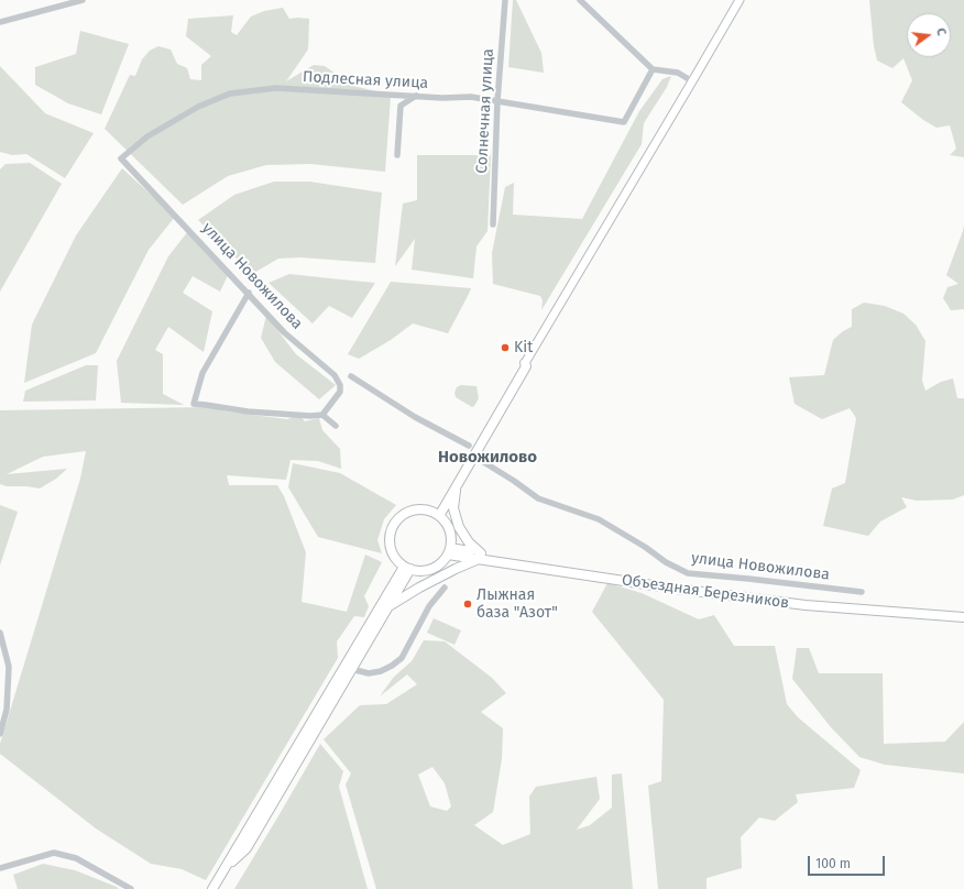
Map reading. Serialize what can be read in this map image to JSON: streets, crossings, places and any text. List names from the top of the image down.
{
  "streets": {
    "highway": ["Объездная Березников"],
    "street": ["Подлесная улица", "Солнечная улица", "улица Новожилова"]
  },
  "crossings": [
    ["Подлесная улица", "Солнечная улица"],
    ["Подлесная улица", "улица Новожилова"]
  ],
  "districts": ["Новожилово"],
  "places": ["Kit", "Лыжная база \"Азот\""],
  "scale_bar": "100 m",
  "north": "right"
}
